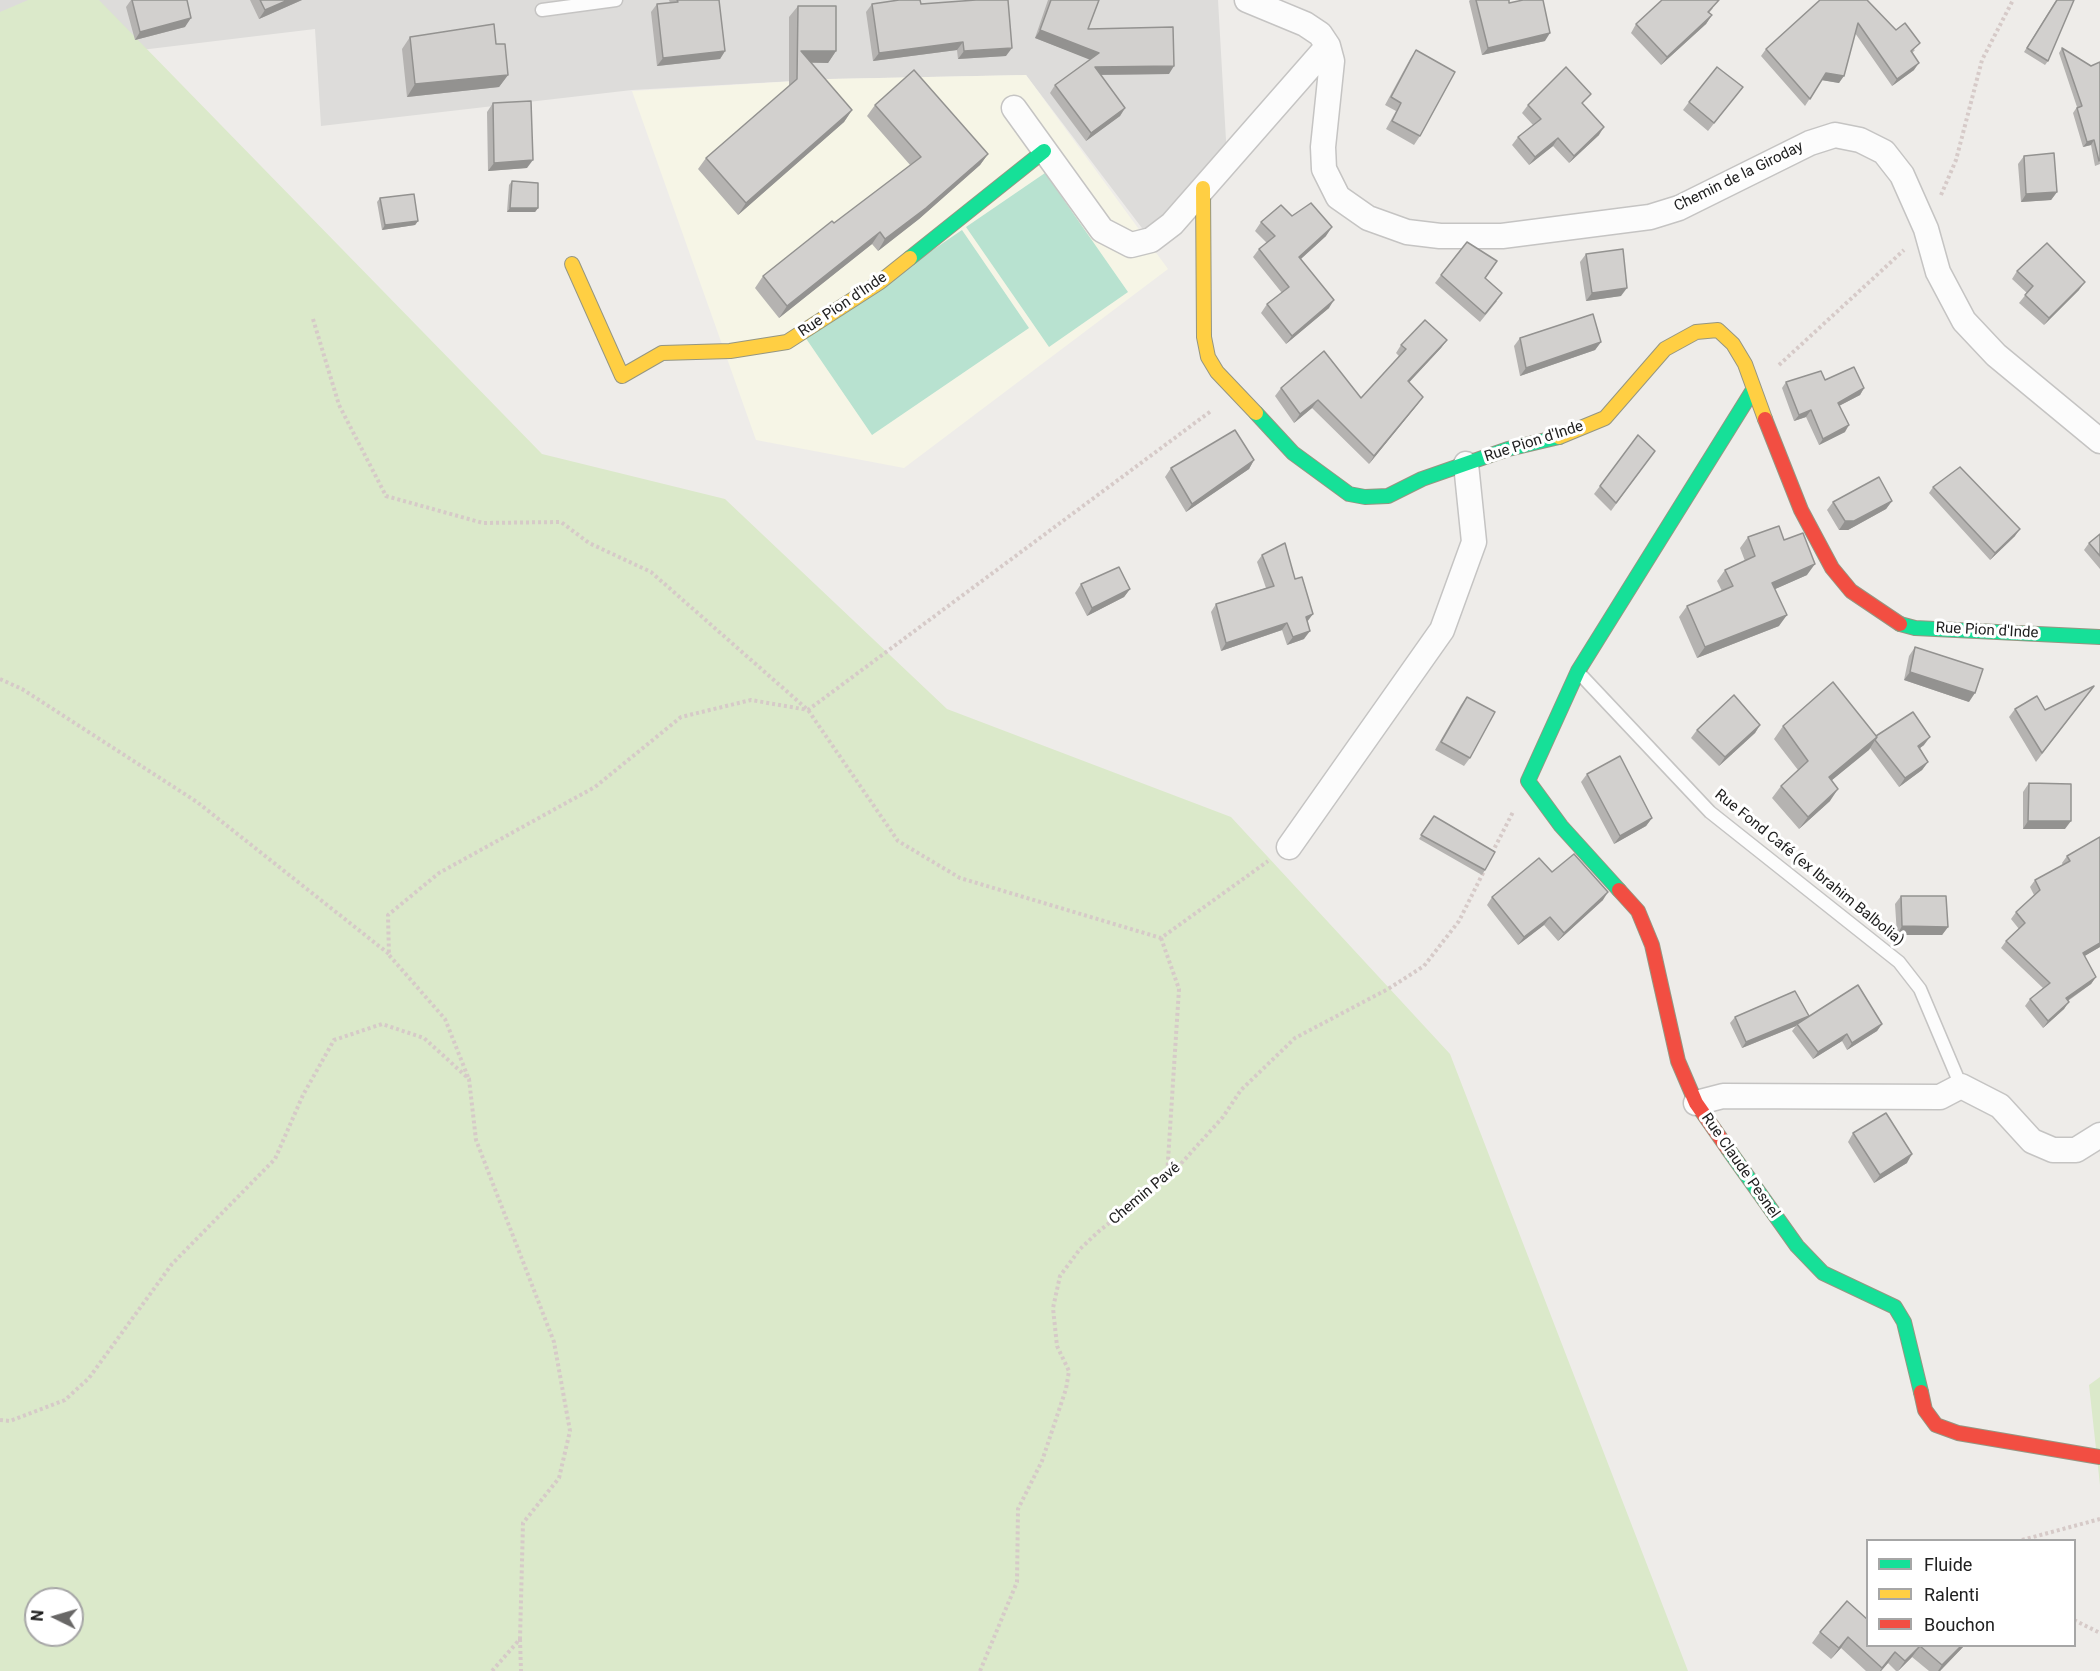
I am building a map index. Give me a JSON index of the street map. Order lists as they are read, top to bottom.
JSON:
{
  "streets": {
    "street": ["Chemin de la Giroday", "Rue Pion d'Inde", "Rue Claude Pesnel"],
    "lane": ["Rue Fond Café (ex Ibrahim Balbolia)"],
    "path": ["Chemin Pavé"]
  },
  "crossings": [
    ["Rue Fond Café (ex Ibrahim Balbolia)", "Rue Claude Pesnel"]
  ],
  "legend": ["Fluide", "Ralenti", "Bouchon"],
  "north": "left"
}
